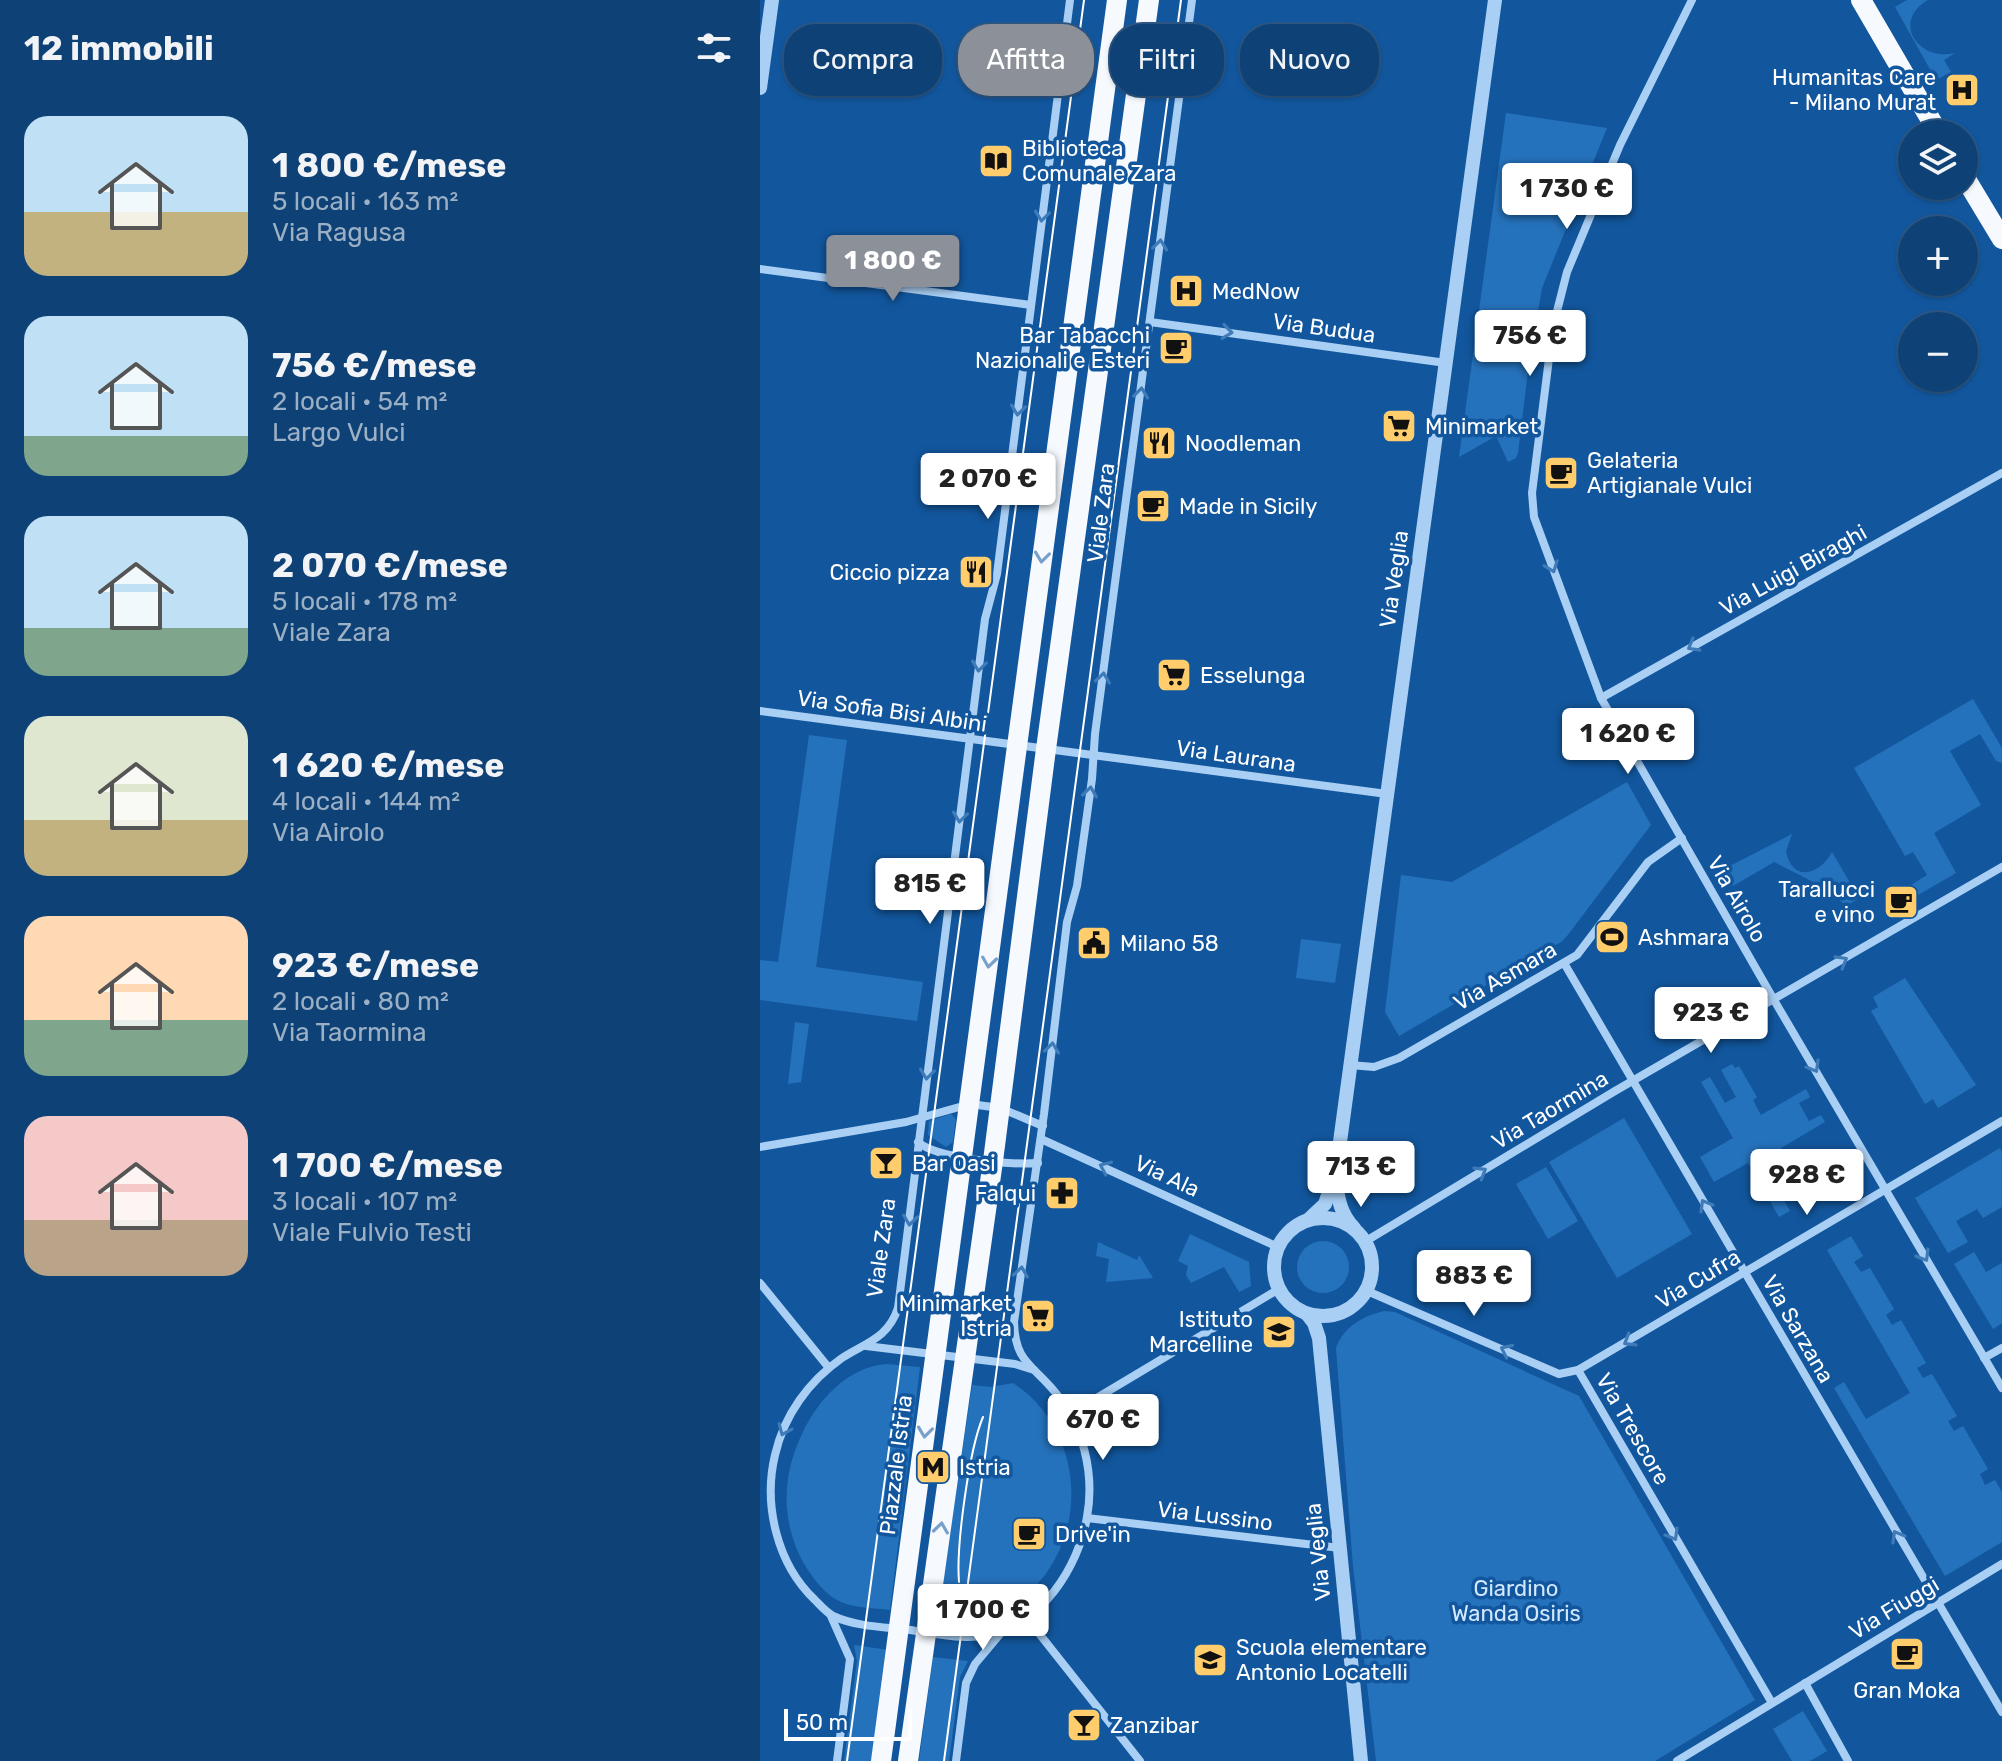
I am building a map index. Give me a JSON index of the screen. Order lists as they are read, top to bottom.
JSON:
{
  "streets": {
    "main road": ["Viale Zara", "Piazzale Istria"],
    "street": [
      "Via Budua",
      "Via Luigi Biraghi",
      "Via Veglia",
      "Via Sofia Bisi Albini",
      "Via Laurana",
      "Via Airolo",
      "Via Asmara",
      "Via Taormina",
      "Via Ala",
      "Via Cufra",
      "Via Sarzana",
      "Via Trescore",
      "Via Lussino",
      "Via Fiuggi"
    ]
  },
  "crossings": [
    ["Via Budua", "Viale Zara"],
    ["Via Budua", "Via Veglia"],
    ["Viale Zara", "Via Sofia Bisi Albini"],
    ["Viale Zara", "Via Laurana"],
    ["Viale Zara", "Via Ala"],
    ["Via Luigi Biraghi", "Via Airolo"],
    ["Via Veglia", "Via Laurana"],
    ["Via Veglia", "Via Asmara"],
    ["Via Veglia", "Via Taormina"],
    ["Via Veglia", "Via Ala"],
    ["Via Veglia", "Via Trescore"],
    ["Via Veglia", "Via Lussino"],
    ["Via Sofia Bisi Albini", "Via Laurana"],
    ["Via Airolo", "Via Asmara"],
    ["Via Airolo", "Via Taormina"],
    ["Via Airolo", "Via Cufra"],
    ["Via Asmara", "Via Sarzana"],
    ["Via Taormina", "Via Ala"],
    ["Via Taormina", "Via Sarzana"],
    ["Via Taormina", "Via Trescore"],
    ["Via Ala", "Via Trescore"],
    ["Via Cufra", "Via Sarzana"],
    ["Via Cufra", "Via Trescore"],
    ["Via Sarzana", "Via Fiuggi"],
    ["Via Trescore", "Via Fiuggi"]
  ],
  "one_way": [
    "Via Budua",
    "Via Luigi Biraghi",
    "Via Airolo",
    "Via Taormina",
    "Via Ala",
    "Via Cufra",
    "Via Sarzana"
  ],
  "parks": ["Giardino Wanda Osiris"],
  "places": {
    "hospital": ["Humanitas Care - Milano Murat", "MedNow"],
    "library": ["Biblioteca Comunale Zara"],
    "cafe": [
      "Bar Tabacchi Nazionali e Esteri",
      "Gelateria Artigianale Vulci",
      "Made in Sicily",
      "Tarallucci e vino",
      "Drive'in",
      "Gran Moka"
    ],
    "supermarket": ["Minimarket", "Esselunga", "Minimarket Istria"],
    "restaurant": ["Noodleman", "Ciccio pizza"],
    "sports": ["Ashmara"],
    "public building": ["Milano 58"],
    "bar": ["Bar Oasi", "Zanzibar"],
    "pharmacy": ["Falqui"],
    "school or university": ["Istituto Marcelline", "Scuola elementare Antonio Locatelli"],
    "metro station": ["Istria"]
  },
  "scale_bar": "50 m",
  "page": {
    "heading": "12 immobili",
    "chip": [
      "Compra",
      "Affitta",
      "Filtri",
      "Nuovo"
    ],
    "list": [
      {
        "name": "1 800 €/mese",
        "note": "5 locali · 163 m² · Via Ragusa"
      },
      {
        "name": "756 €/mese",
        "note": "2 locali · 54 m² · Largo Vulci"
      },
      {
        "name": "2 070 €/mese",
        "note": "5 locali · 178 m² · Viale Zara"
      },
      {
        "name": "1 620 €/mese",
        "note": "4 locali · 144 m² · Via Airolo"
      },
      {
        "name": "923 €/mese",
        "note": "2 locali · 80 m² · Via Taormina"
      },
      {
        "name": "1 700 €/mese",
        "note": "3 locali · 107 m² · Viale Fulvio Testi"
      }
    ],
    "map_buttons": ["+", "−"],
    "price": [
      "1 730 €",
      "1 800 €",
      "756 €",
      "2 070 €",
      "1 620 €",
      "815 €",
      "923 €",
      "713 €",
      "928 €",
      "883 €",
      "670 €",
      "1 700 €"
    ],
    "scale": "50 m"
  }
}
